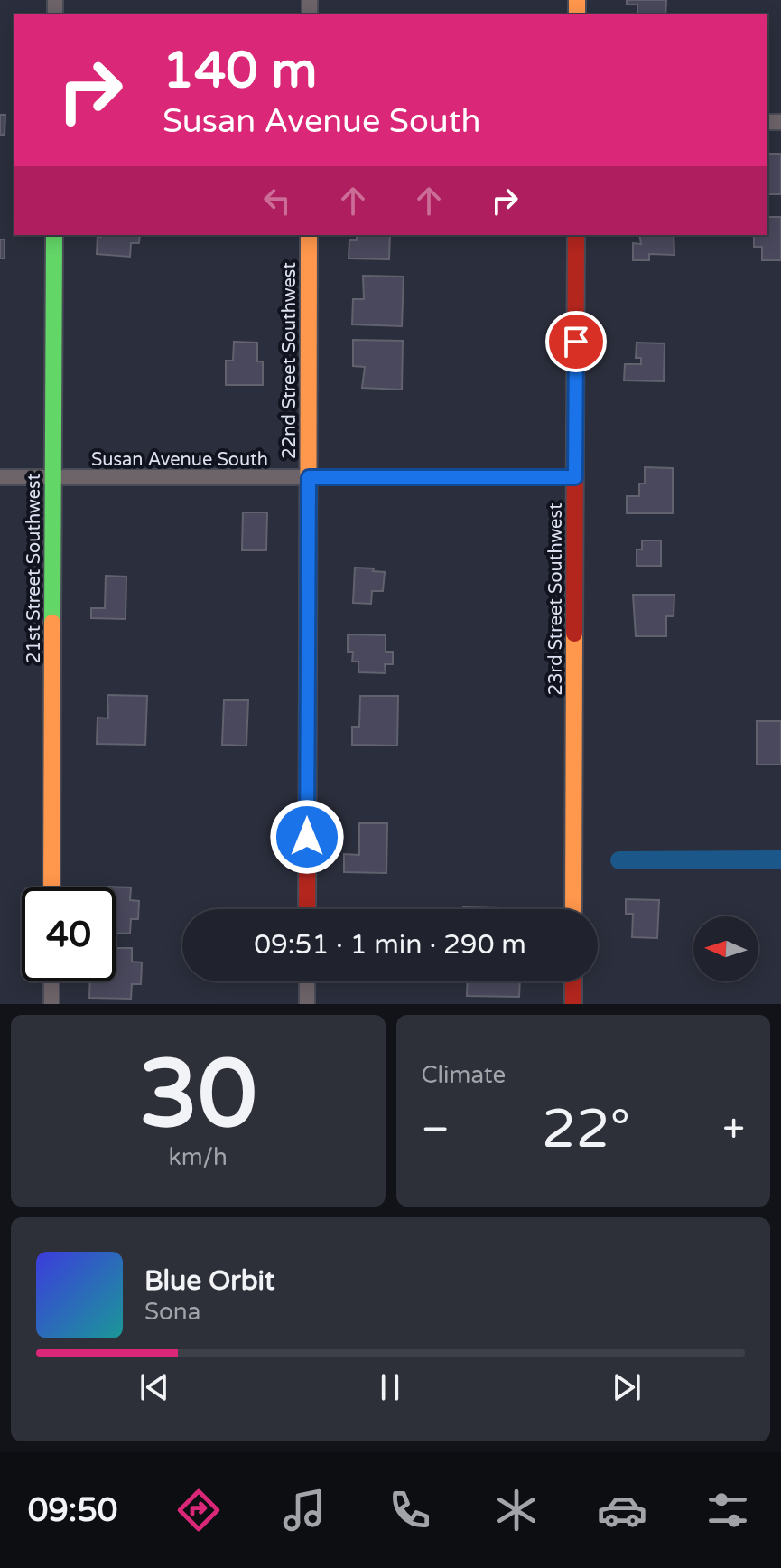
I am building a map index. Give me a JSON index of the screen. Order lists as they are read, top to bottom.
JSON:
{
  "streets": {
    "street": [
      "22nd Street Southwest",
      "Susan Avenue South",
      "21st Street Southwest",
      "23rd Street Southwest"
    ]
  },
  "crossings": [
    ["22nd Street Southwest", "Susan Avenue South"],
    ["Susan Avenue South", "21st Street Southwest"],
    ["Susan Avenue South", "23rd Street Southwest"]
  ],
  "north": "left",
  "page": {
    "turn": ["140 m", "Susan Avenue South"],
    "limit": "40",
    "trip": "09:51 · 1 min · 290 m",
    "tile": [
      ["30", "km/h"],
      "Climate"
    ],
    "heat": ["−", "22°", "+"],
    "song": ["Blue Orbit", "Sona"],
    "tabs": "09:50"
  }
}
